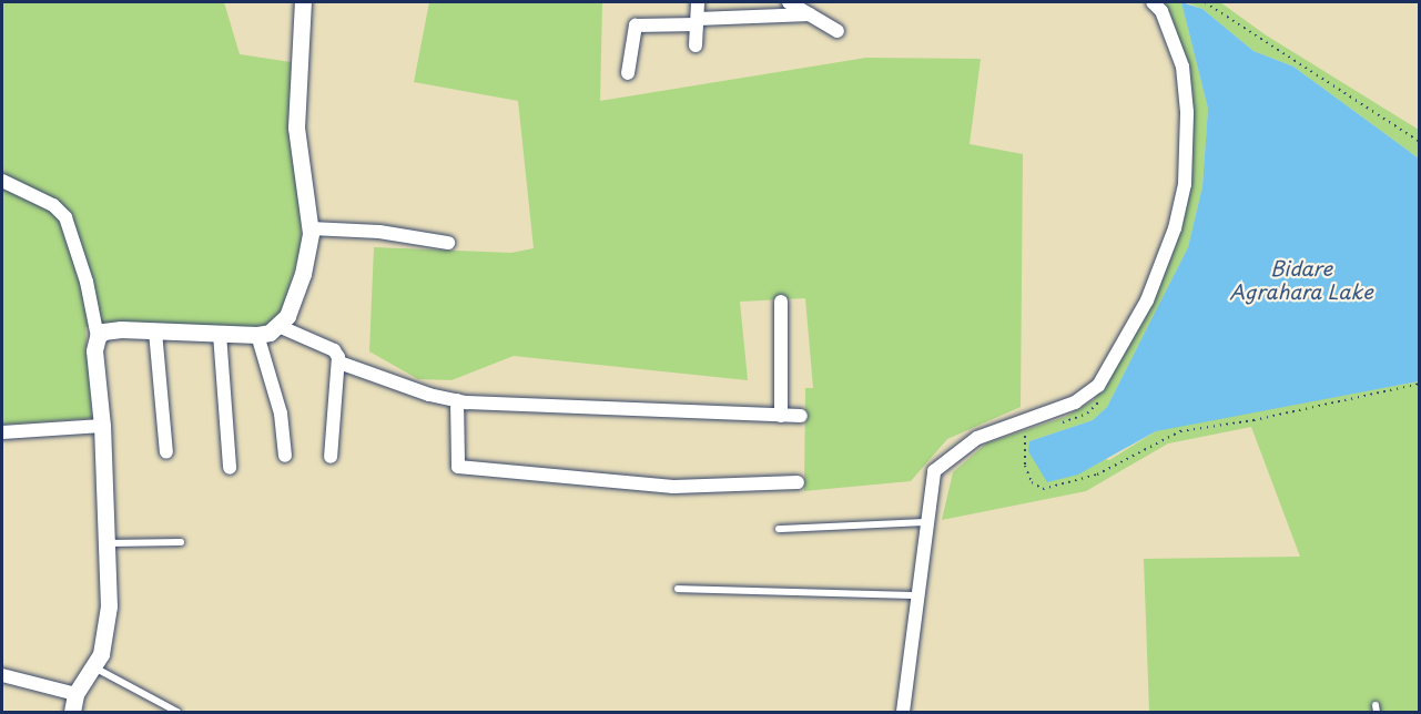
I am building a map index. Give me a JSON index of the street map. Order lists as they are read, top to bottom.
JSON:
{
  "water": ["Bidare Agrahara Lake"]
}
